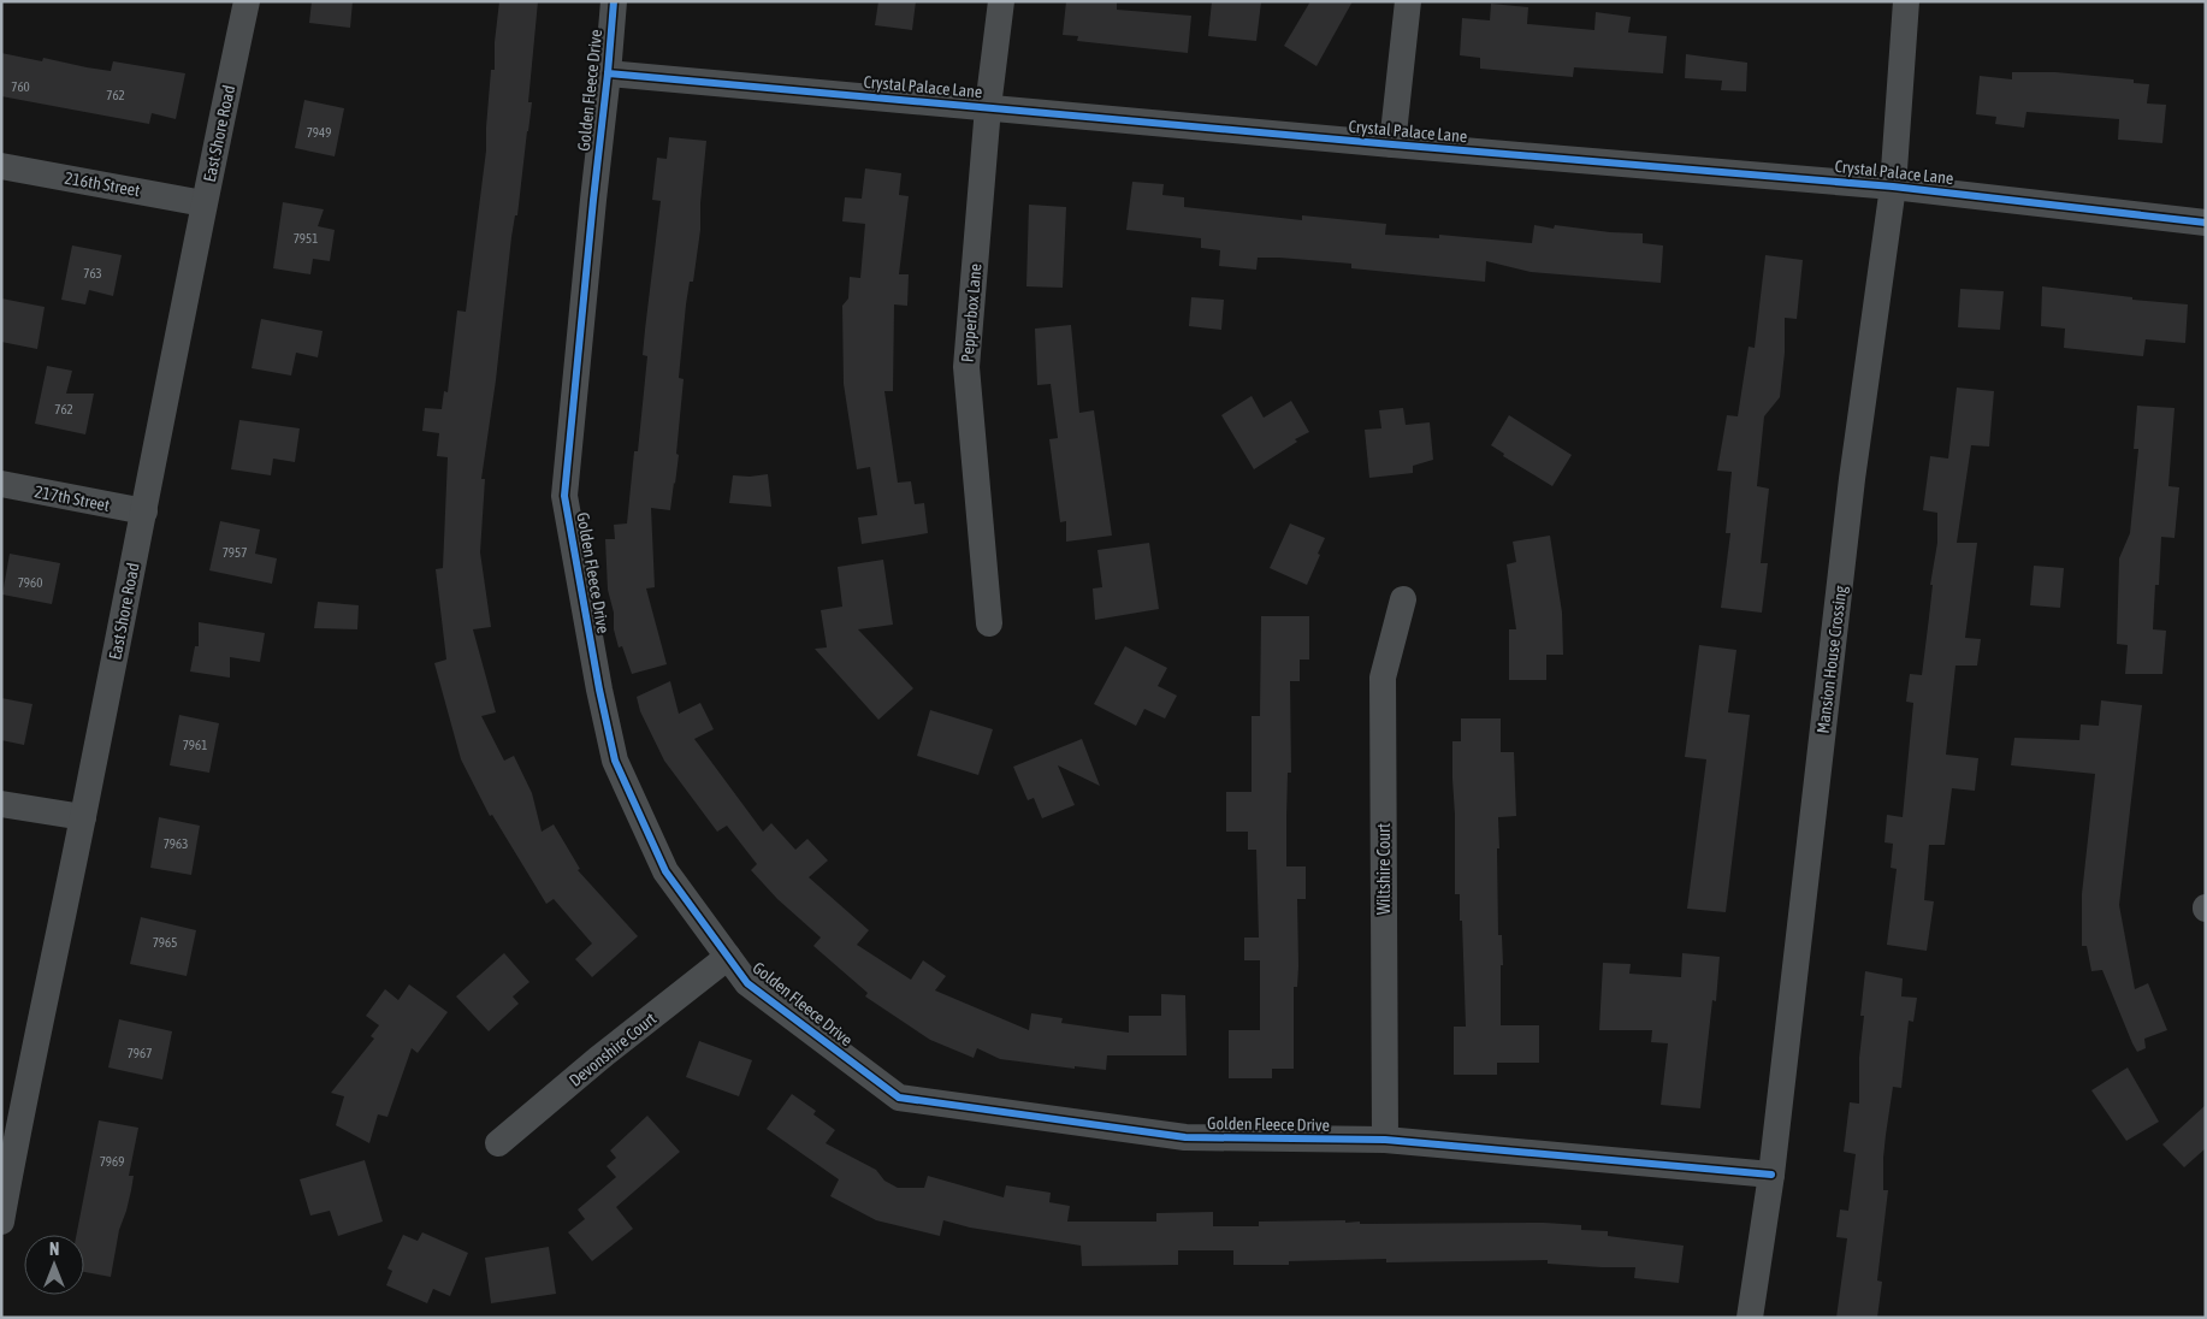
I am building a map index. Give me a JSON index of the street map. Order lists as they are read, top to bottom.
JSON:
{
  "streets": {
    "street": [
      "Crystal Palace Lane",
      "Golden Fleece Drive",
      "East Shore Road",
      "216th Street",
      "Pepperbox Lane",
      "217th Street",
      "Mansion House Crossing",
      "Wiltshire Court",
      "Devonshire Court"
    ]
  },
  "crossings": [
    ["Crystal Palace Lane", "Golden Fleece Drive"],
    ["Crystal Palace Lane", "Pepperbox Lane"],
    ["Crystal Palace Lane", "Mansion House Crossing"],
    ["Golden Fleece Drive", "Mansion House Crossing"],
    ["Golden Fleece Drive", "Wiltshire Court"],
    ["Golden Fleece Drive", "Devonshire Court"],
    ["East Shore Road", "216th Street"],
    ["East Shore Road", "217th Street"]
  ],
  "house_numbers": [
    "760",
    "762",
    "7949",
    "7951",
    "763",
    "762",
    "7957",
    "7960",
    "7961",
    "7963",
    "7965",
    "7967",
    "7969"
  ],
  "north": "top"
}
